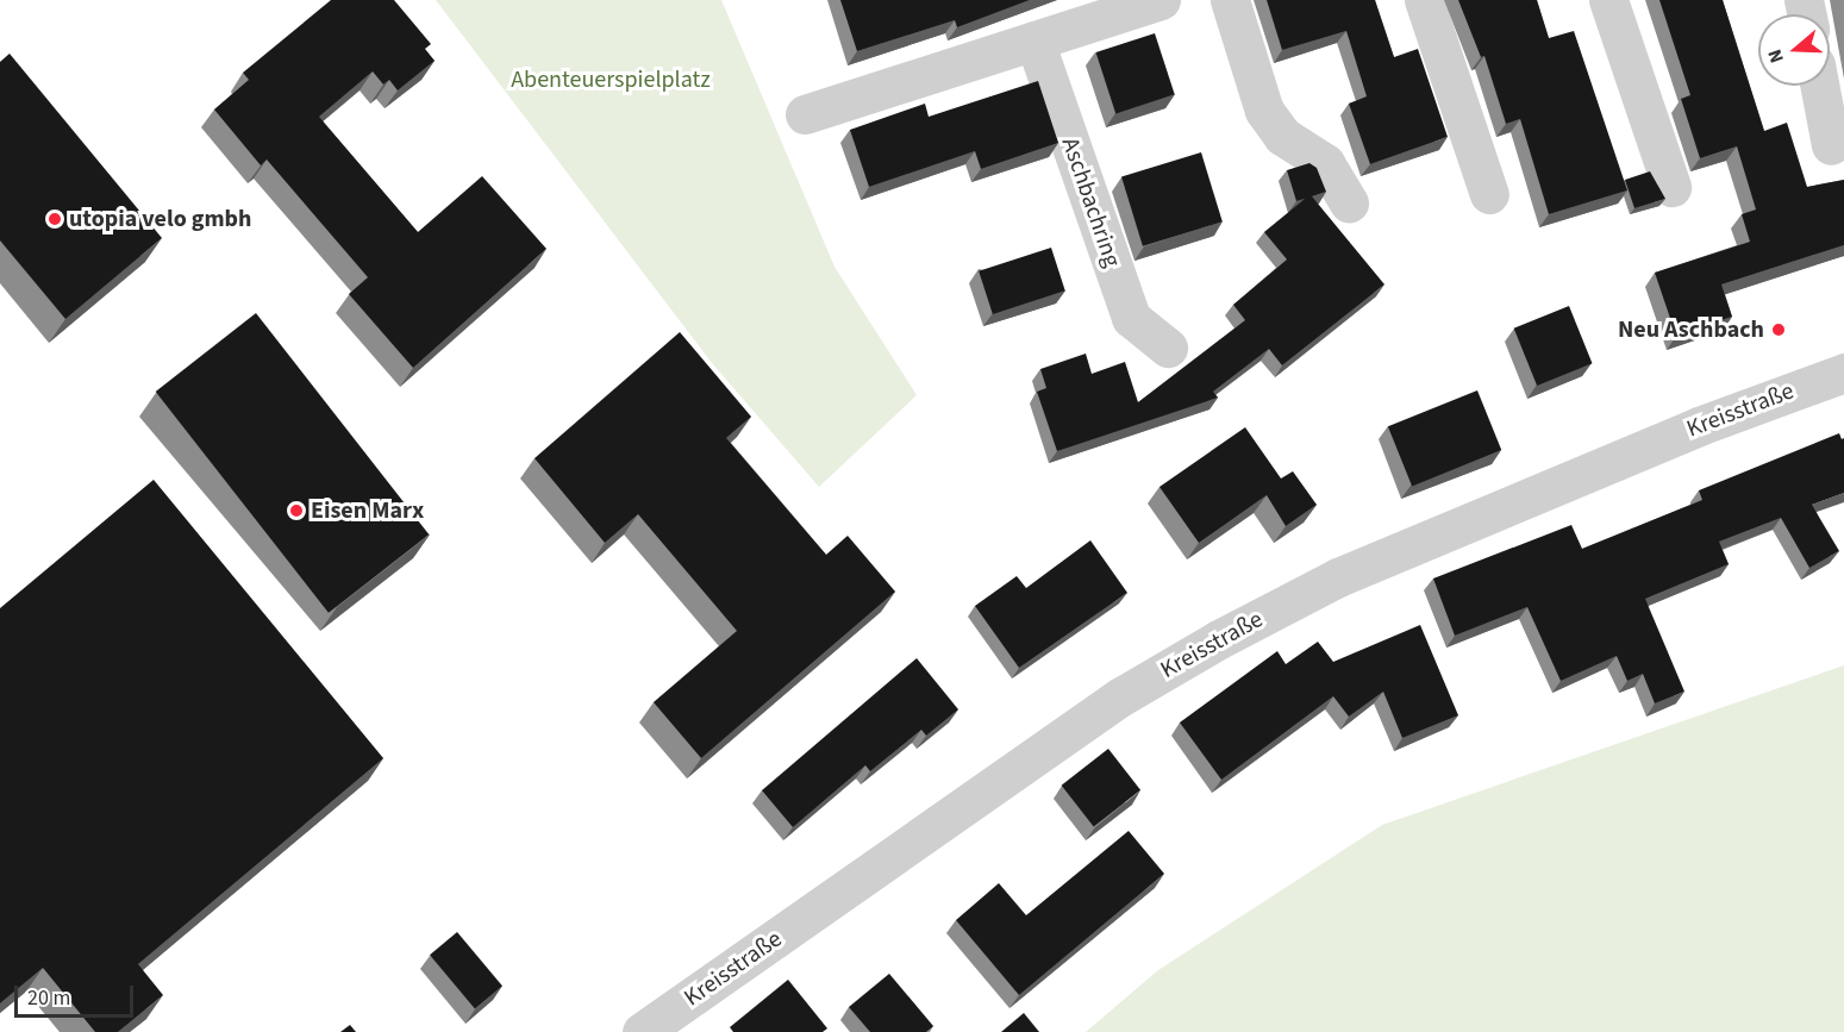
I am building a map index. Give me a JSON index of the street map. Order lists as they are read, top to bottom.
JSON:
{
  "streets": {
    "street": ["Aschbachring", "Kreisstraße"]
  },
  "parks": ["Abenteuerspielplatz"],
  "places": ["utopia velo gmbh", "Neu Aschbach", "Eisen Marx"],
  "scale_bar": "20 m",
  "north": "left"
}
